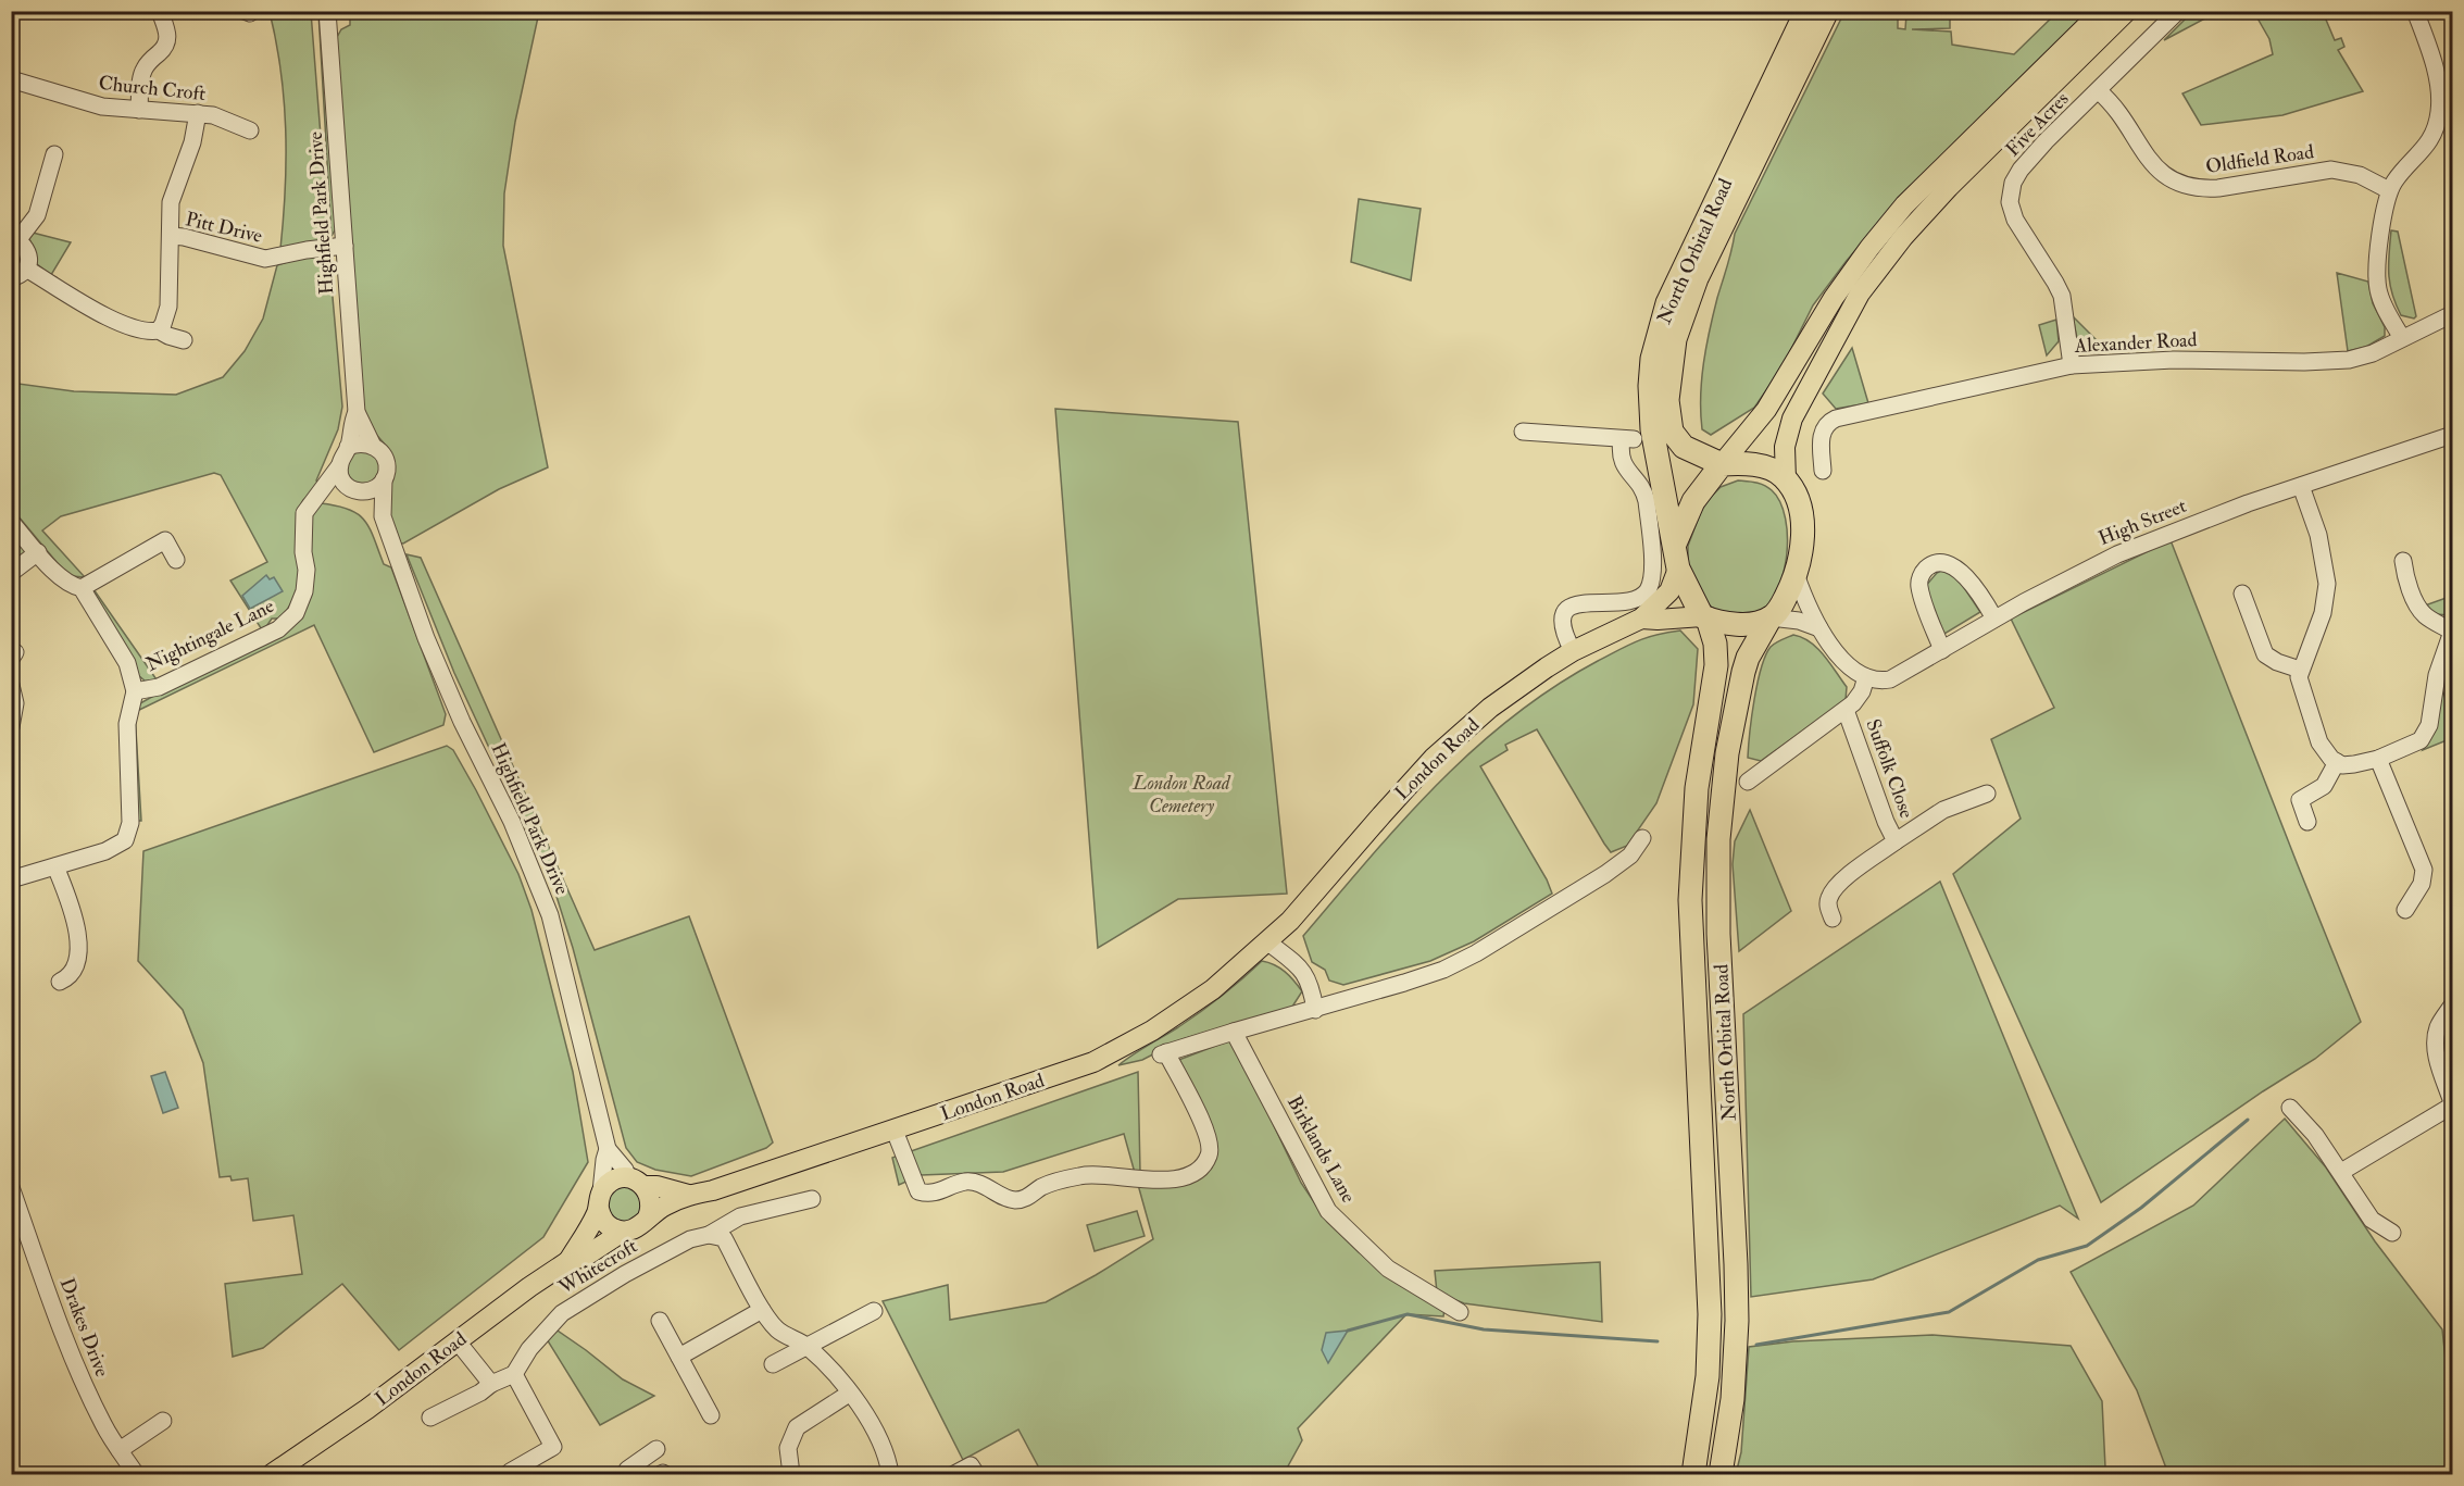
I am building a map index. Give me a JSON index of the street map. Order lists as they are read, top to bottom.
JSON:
{
  "streets": {
    "highway": ["North Orbital Road"],
    "main road": ["London Road"],
    "street": [
      "Church Croft",
      "Five Acres",
      "Oldfield Road",
      "Highfield Park Drive",
      "Pitt Drive",
      "Alexander Road",
      "High Street",
      "Nightingale Lane",
      "Suffolk Close",
      "Birklands Lane",
      "Whitecroft",
      "Drakes Drive"
    ]
  },
  "crossings": [
    ["Five Acres", "Oldfield Road"],
    ["Five Acres", "Alexander Road"],
    ["Highfield Park Drive", "Pitt Drive"],
    ["Highfield Park Drive", "Nightingale Lane"],
    ["Highfield Park Drive", "London Road"],
    ["North Orbital Road", "London Road"]
  ],
  "parks": ["London Road Cemetery"]
}
